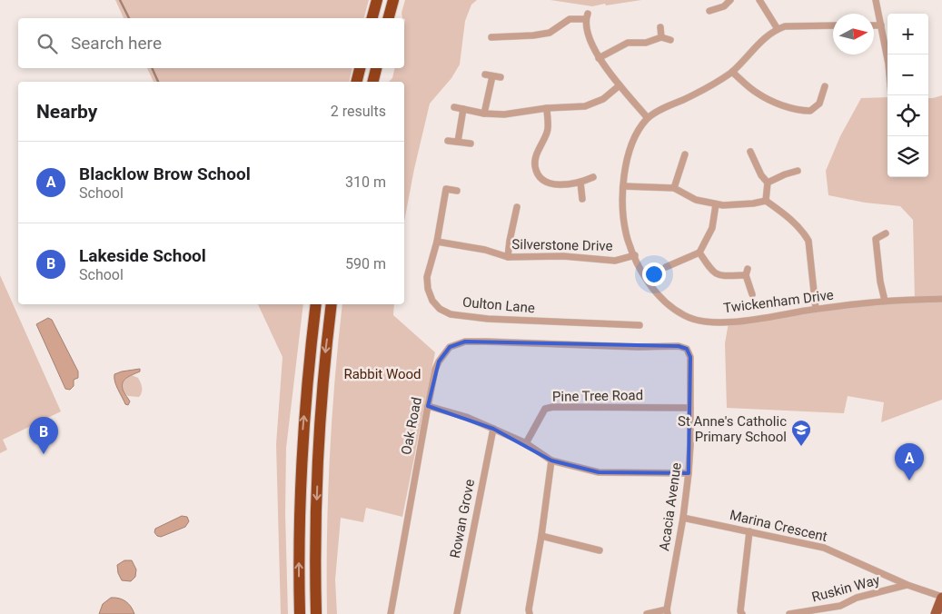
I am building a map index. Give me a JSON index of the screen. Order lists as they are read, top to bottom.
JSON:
{
  "streets": {
    "street": [
      "Silverstone Drive",
      "Twickenham Drive",
      "Oulton Lane",
      "Pine Tree Road",
      "Oak Road",
      "Acacia Avenue",
      "Rowan Grove",
      "Marina Crescent",
      "Ruskin Way"
    ]
  },
  "crossings": [
    ["Silverstone Drive", "Twickenham Drive"],
    ["Silverstone Drive", "Oulton Lane"],
    ["Pine Tree Road", "Acacia Avenue"],
    ["Oak Road", "Acacia Avenue"],
    ["Acacia Avenue", "Marina Crescent"],
    ["Marina Crescent", "Ruskin Way"]
  ],
  "parks": ["Rabbit Wood"],
  "places": {
    "school or university": ["St Anne's Catholic Primary School"]
  },
  "north": "right",
  "page": {
    "map_buttons": ["+", "−"],
    "search": "Search here",
    "heading": ["Nearby", "2 results"],
    "list": [
      {
        "mark": "A",
        "name": "Blacklow Brow School",
        "note": "School",
        "value": "310 m"
      },
      {
        "mark": "B",
        "name": "Lakeside School",
        "note": "School",
        "value": "590 m"
      }
    ],
    "pins": ["B", "A"]
  }
}
